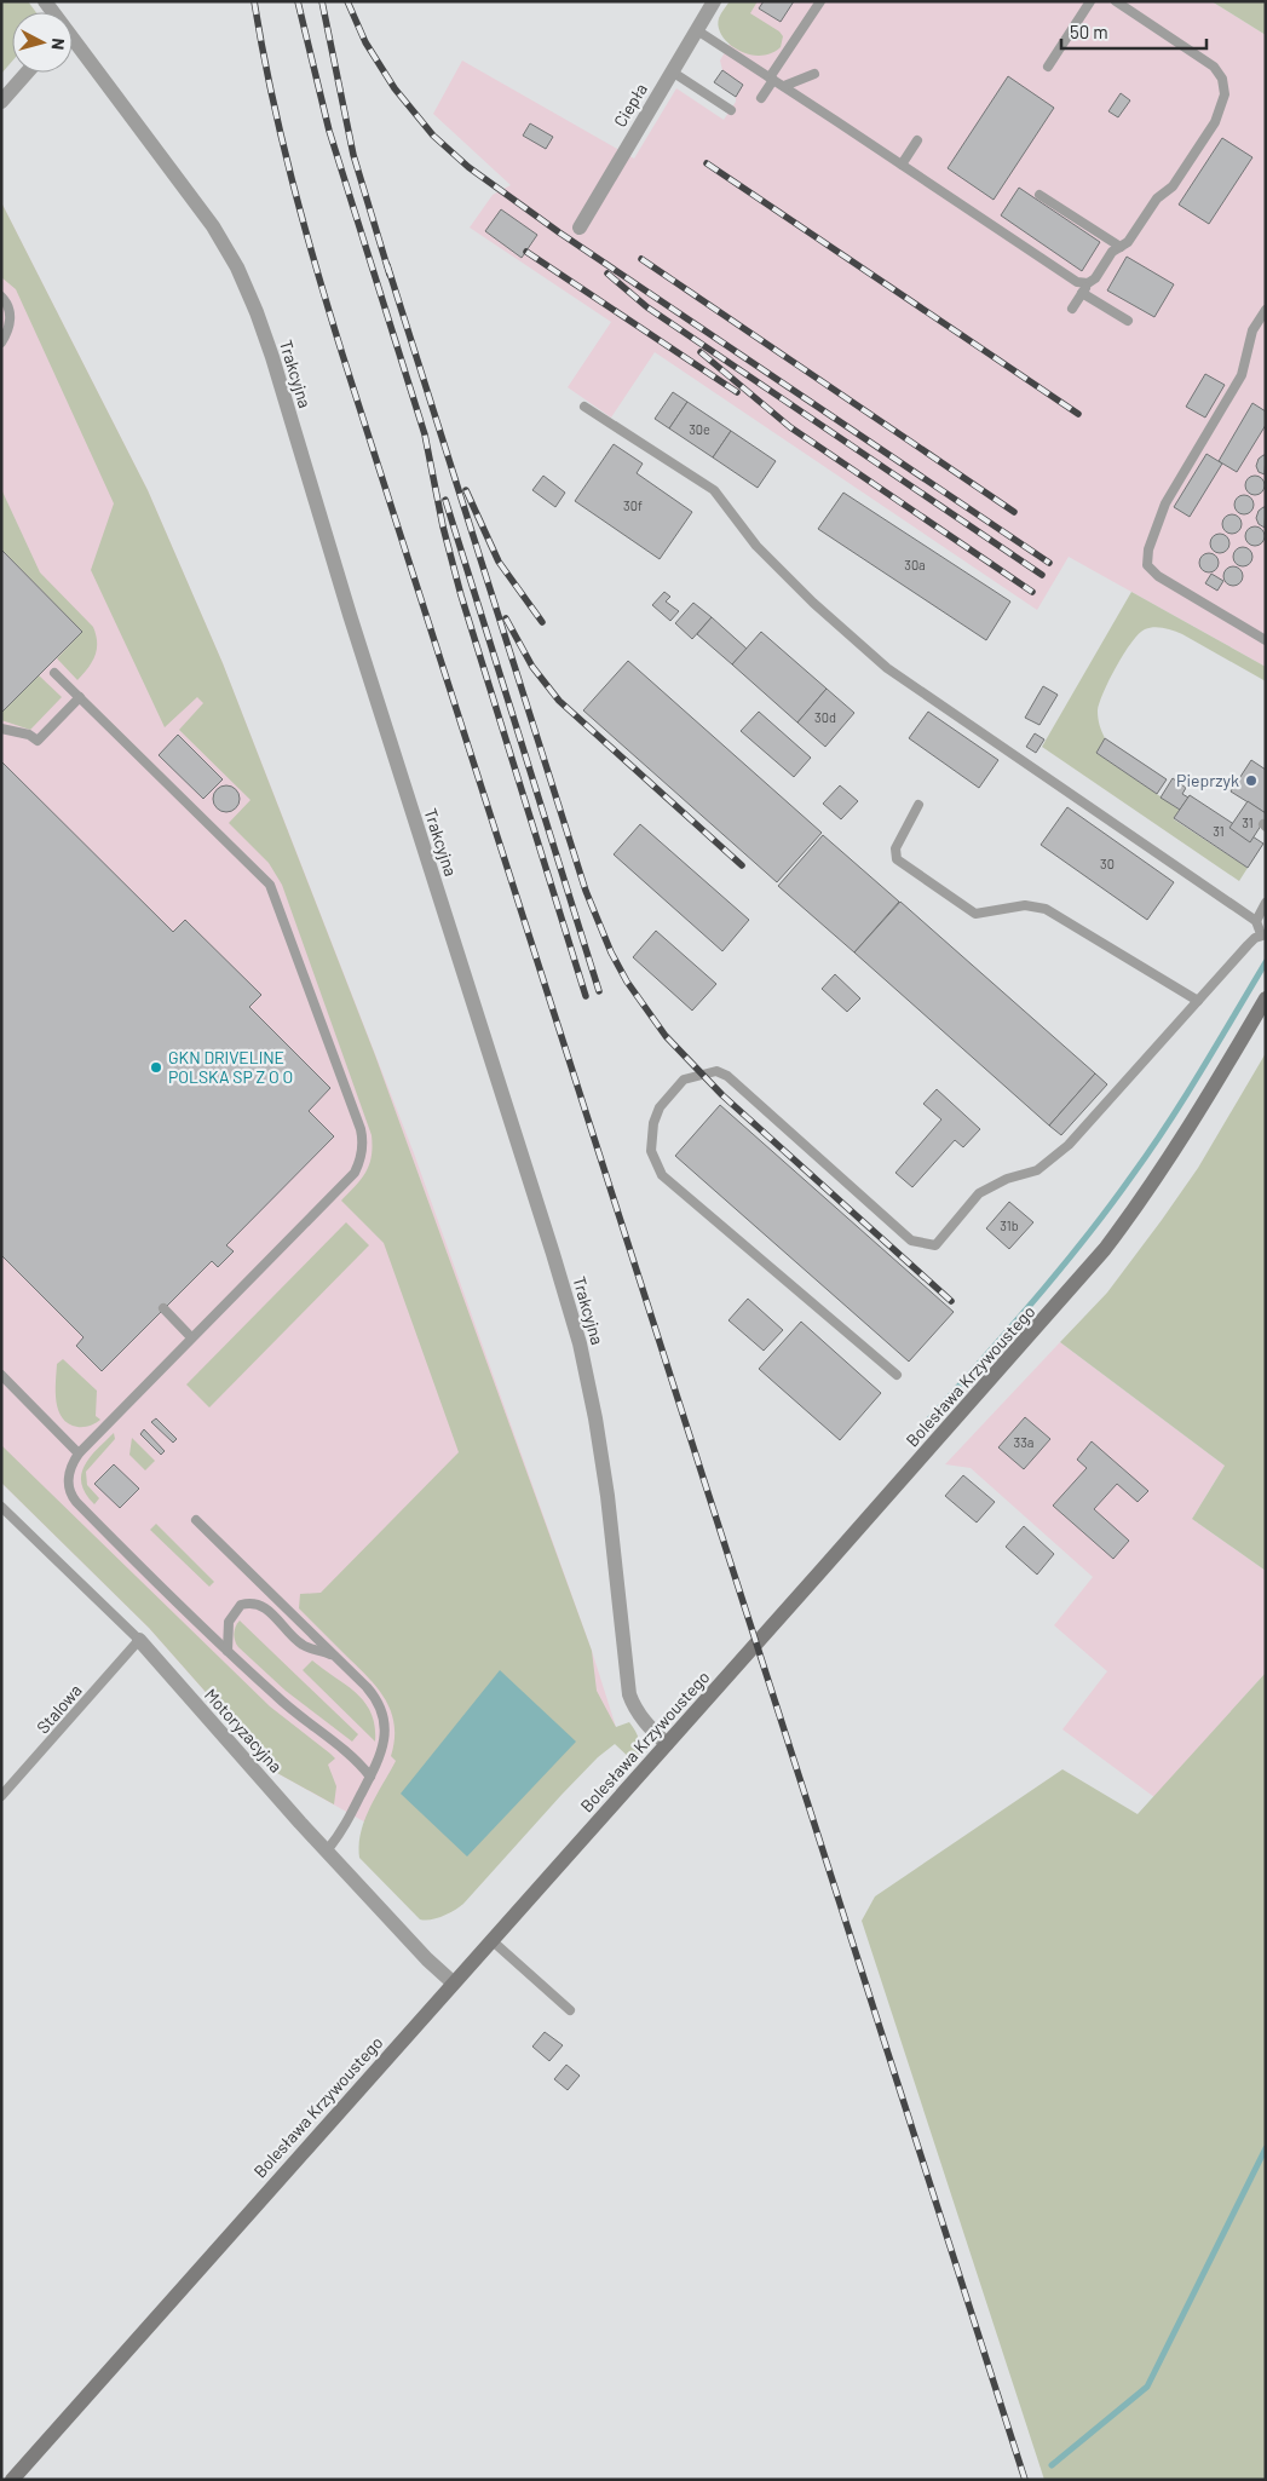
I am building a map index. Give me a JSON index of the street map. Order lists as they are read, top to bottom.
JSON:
{
  "streets": {
    "street": [
      "Ciepła",
      "Trakcyjna",
      "Bolesława Krzywoustego",
      "Motoryzacyjna"
    ],
    "lane": ["Stalowa"]
  },
  "crossings": [
    ["Trakcyjna", "Bolesława Krzywoustego"],
    ["Bolesława Krzywoustego", "Motoryzacyjna"],
    ["Stalowa", "Motoryzacyjna"]
  ],
  "places": ["Pieprzyk", "GKN DRIVELINE POLSKA SP Z O O"],
  "house_numbers": [
    "30e",
    "30f",
    "30a",
    "30d",
    "31",
    "31",
    "30",
    "31b",
    "33a"
  ],
  "scale_bar": "50 m",
  "north": "right"
}
